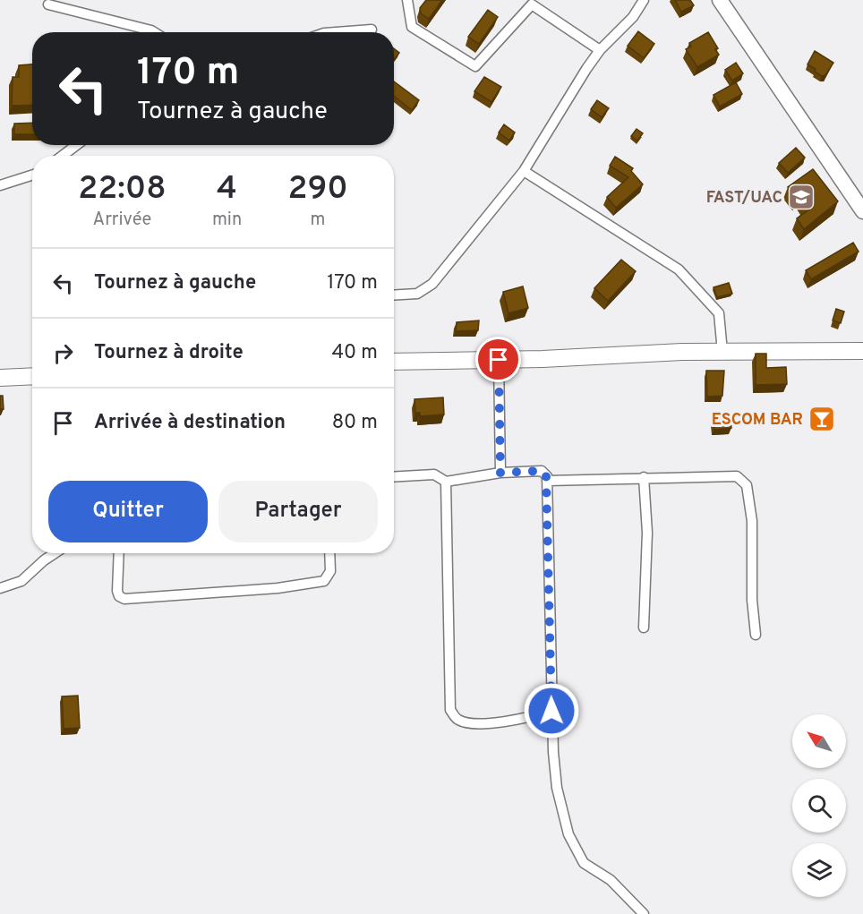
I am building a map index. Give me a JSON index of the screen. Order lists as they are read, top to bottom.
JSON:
{
  "places": {
    "school or university": ["FAST/UAC"],
    "bar": ["ESCOM BAR"]
  },
  "north": "top left",
  "page": {
    "turn": ["170 m", "Tournez à gauche"],
    "eta": [
      "22:08",
      "Arrivée",
      "4",
      "min",
      "290",
      "m"
    ],
    "list": [
      {
        "name": "Tournez à gauche",
        "value": "170 m"
      },
      {
        "name": "Tournez à droite",
        "value": "40 m"
      },
      {
        "name": "Arrivée à destination",
        "value": "80 m"
      }
    ],
    "buttons": ["Quitter", "Partager"]
  }
}
